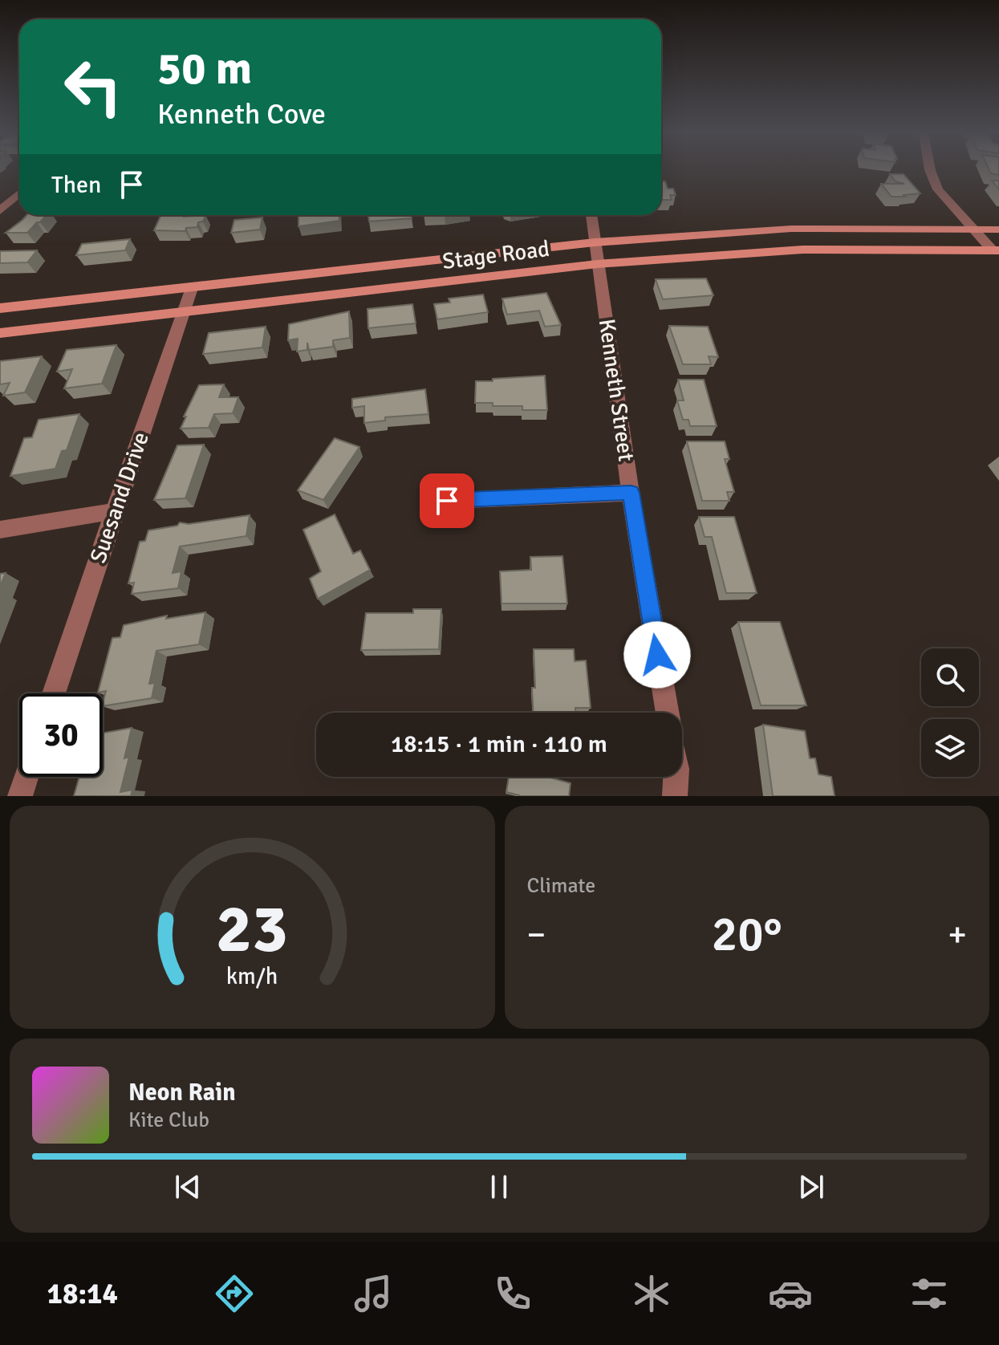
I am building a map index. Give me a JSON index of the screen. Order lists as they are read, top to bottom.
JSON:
{
  "streets": {
    "main road": ["Stage Road"],
    "street": ["Kenneth Street", "Suesand Drive"]
  },
  "crossings": [
    ["Stage Road", "Kenneth Street"],
    ["Stage Road", "Suesand Drive"]
  ],
  "page": {
    "turn": ["50 m", "Kenneth Cove"],
    "then": "Then",
    "limit": "30",
    "trip": "18:15 · 1 min · 110 m",
    "tile": "Climate",
    "heat": ["−", "20°", "+"],
    "song": ["Neon Rain", "Kite Club"],
    "tabs": "18:14",
    "gauge": ["23", "km/h"]
  }
}
